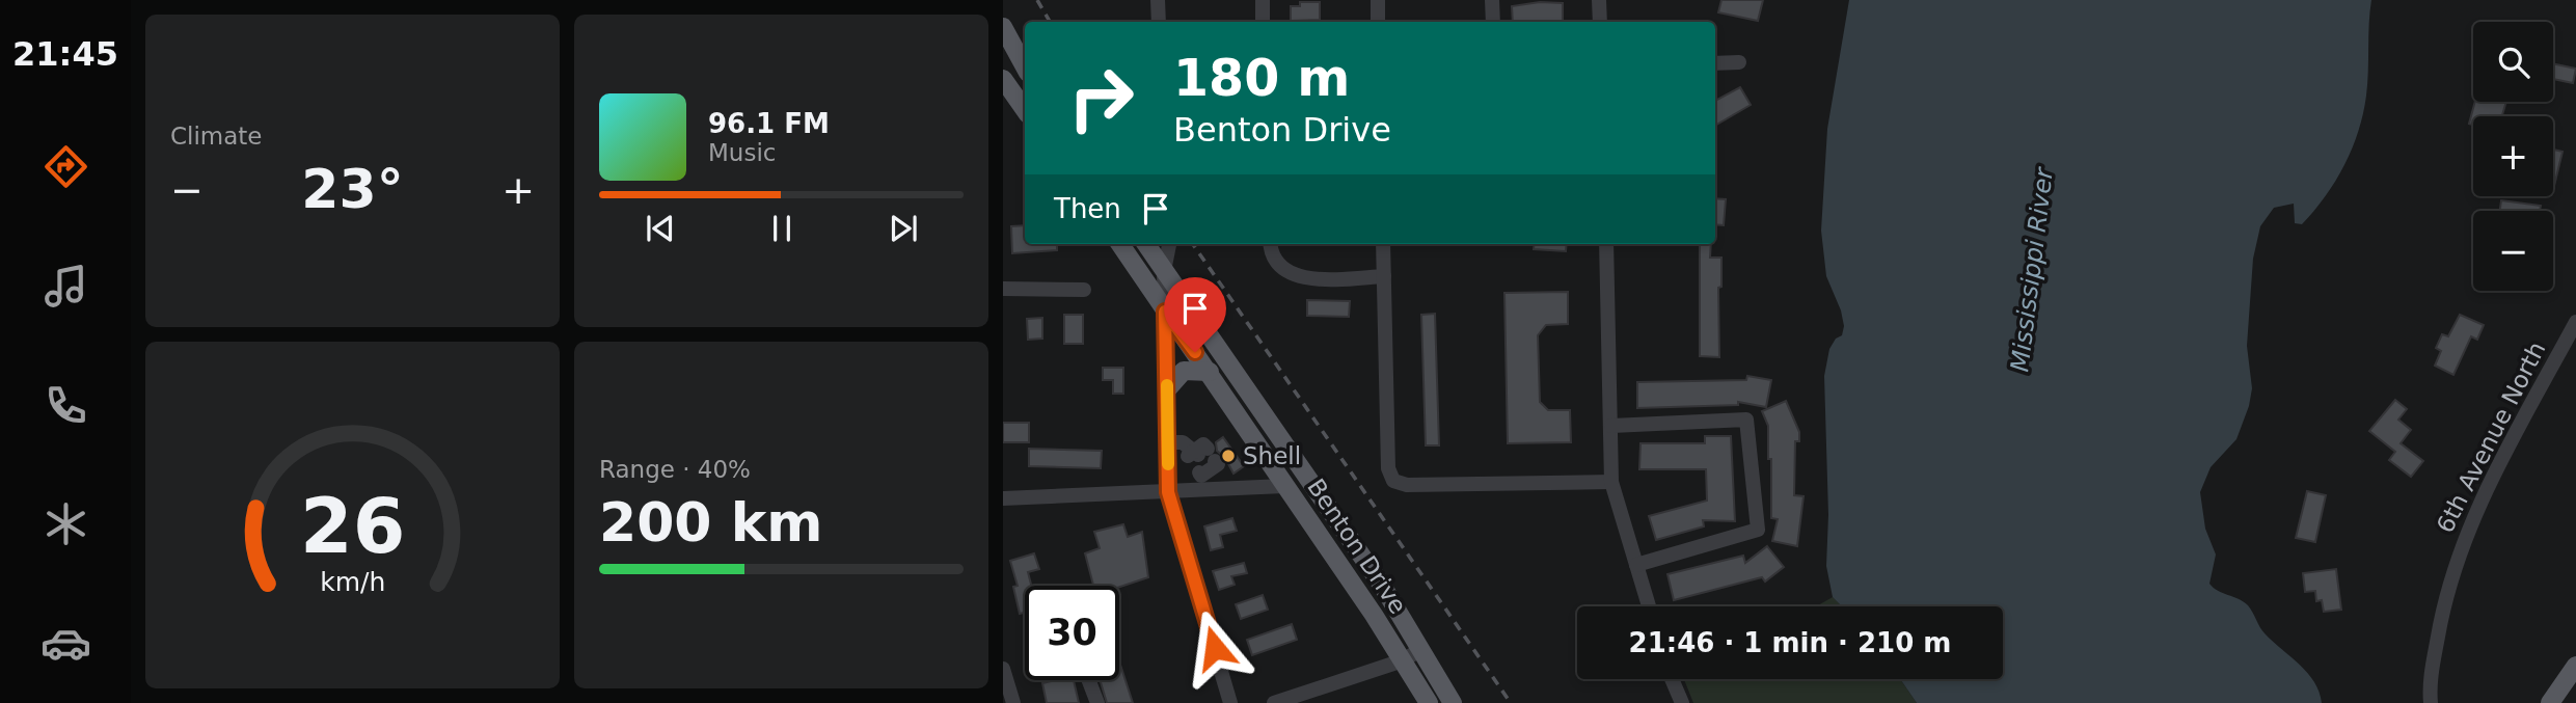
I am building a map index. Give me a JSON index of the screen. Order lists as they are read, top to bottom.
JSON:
{
  "streets": {
    "main road": ["Benton Drive"],
    "street": ["6th Avenue North"]
  },
  "water": ["Mississippi River"],
  "places": ["Shell"],
  "page": {
    "tabs": "21:45",
    "tile": [
      "Climate",
      ["Range · 40%", "200 km"]
    ],
    "map_buttons": ["+", "−"],
    "turn": ["180 m", "Benton Drive"],
    "song": ["96.1 FM", "Music"],
    "heat": ["−", "23°", "+"],
    "then": "Then",
    "limit": "30",
    "trip": "21:46 · 1 min · 210 m",
    "gauge": ["26", "km/h"]
  }
}
